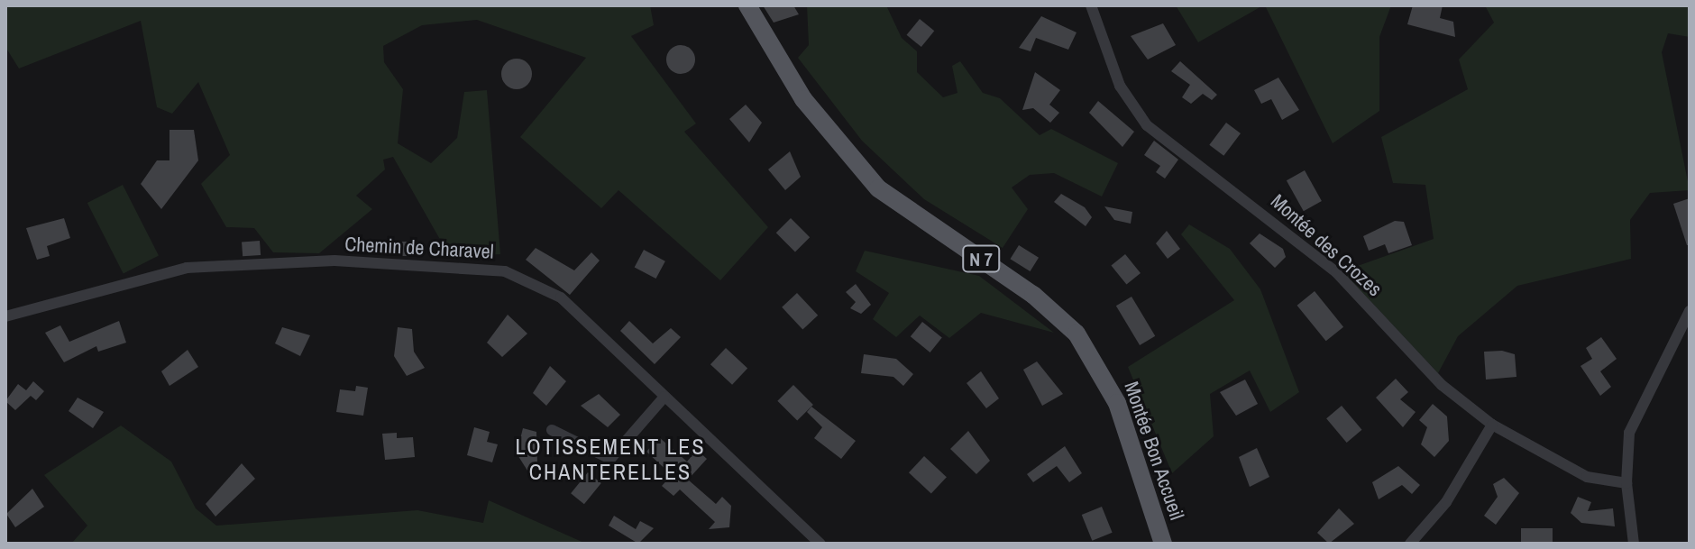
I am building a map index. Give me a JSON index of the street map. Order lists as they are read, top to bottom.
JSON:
{
  "streets": {
    "main road": ["N 7", "Montée Bon Accueil"],
    "street": ["Montée des Crozes", "Chemin de Charavel"]
  },
  "districts": ["LOTISSEMENT LES CHANTERELLES"]
}
